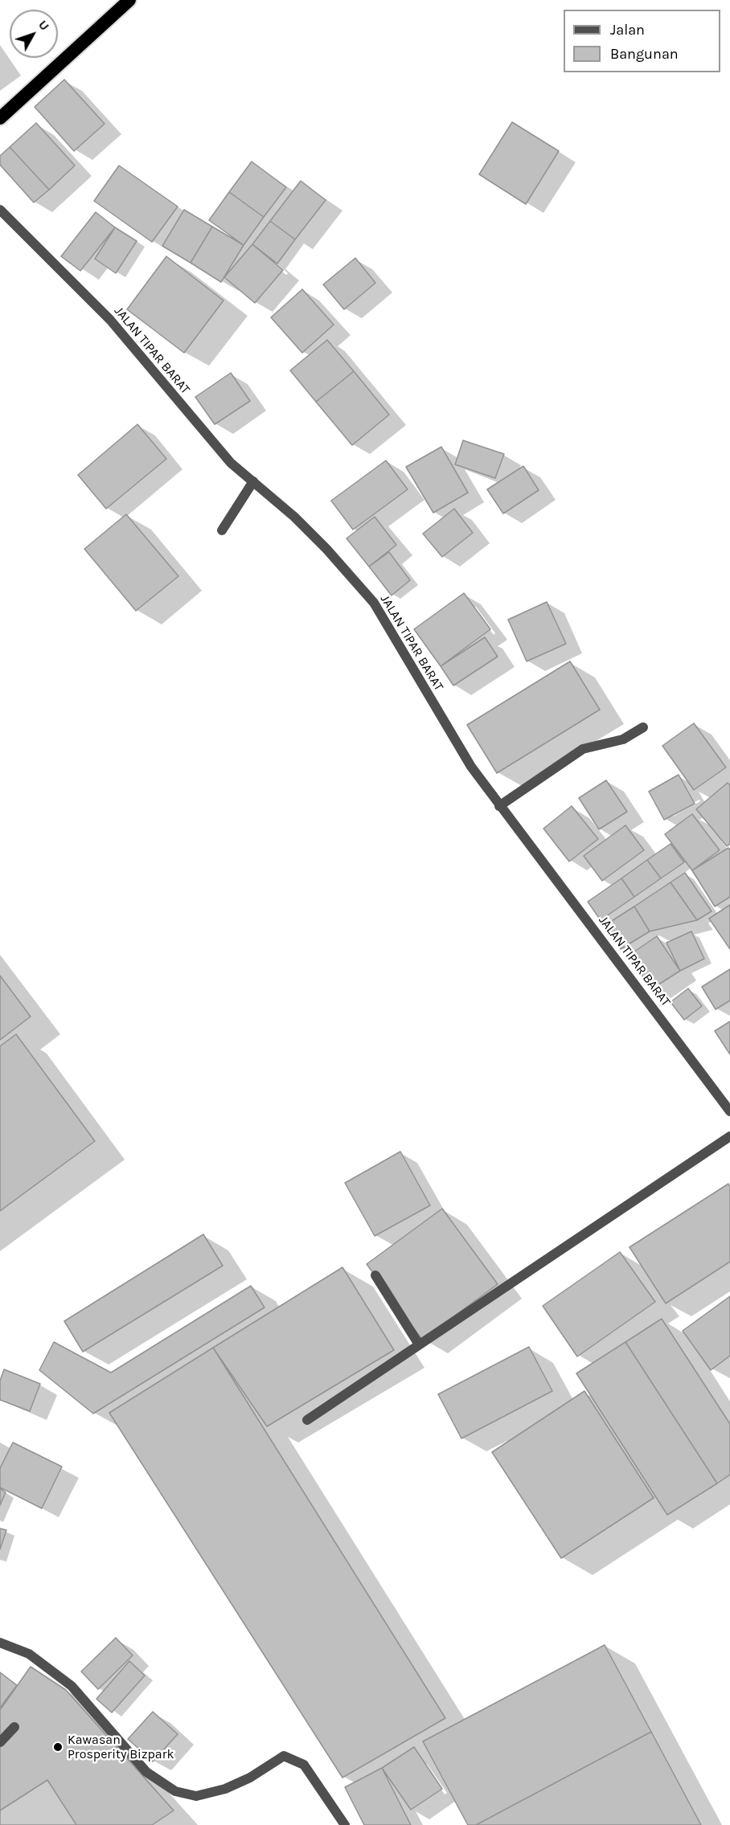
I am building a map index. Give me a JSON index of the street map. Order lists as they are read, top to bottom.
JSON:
{
  "streets": {
    "street": ["JALAN TIPAR BARAT"]
  },
  "places": ["Kawasan Prosperity Bizpark"],
  "legend": ["Jalan", "Bangunan"],
  "north": "top right"
}
